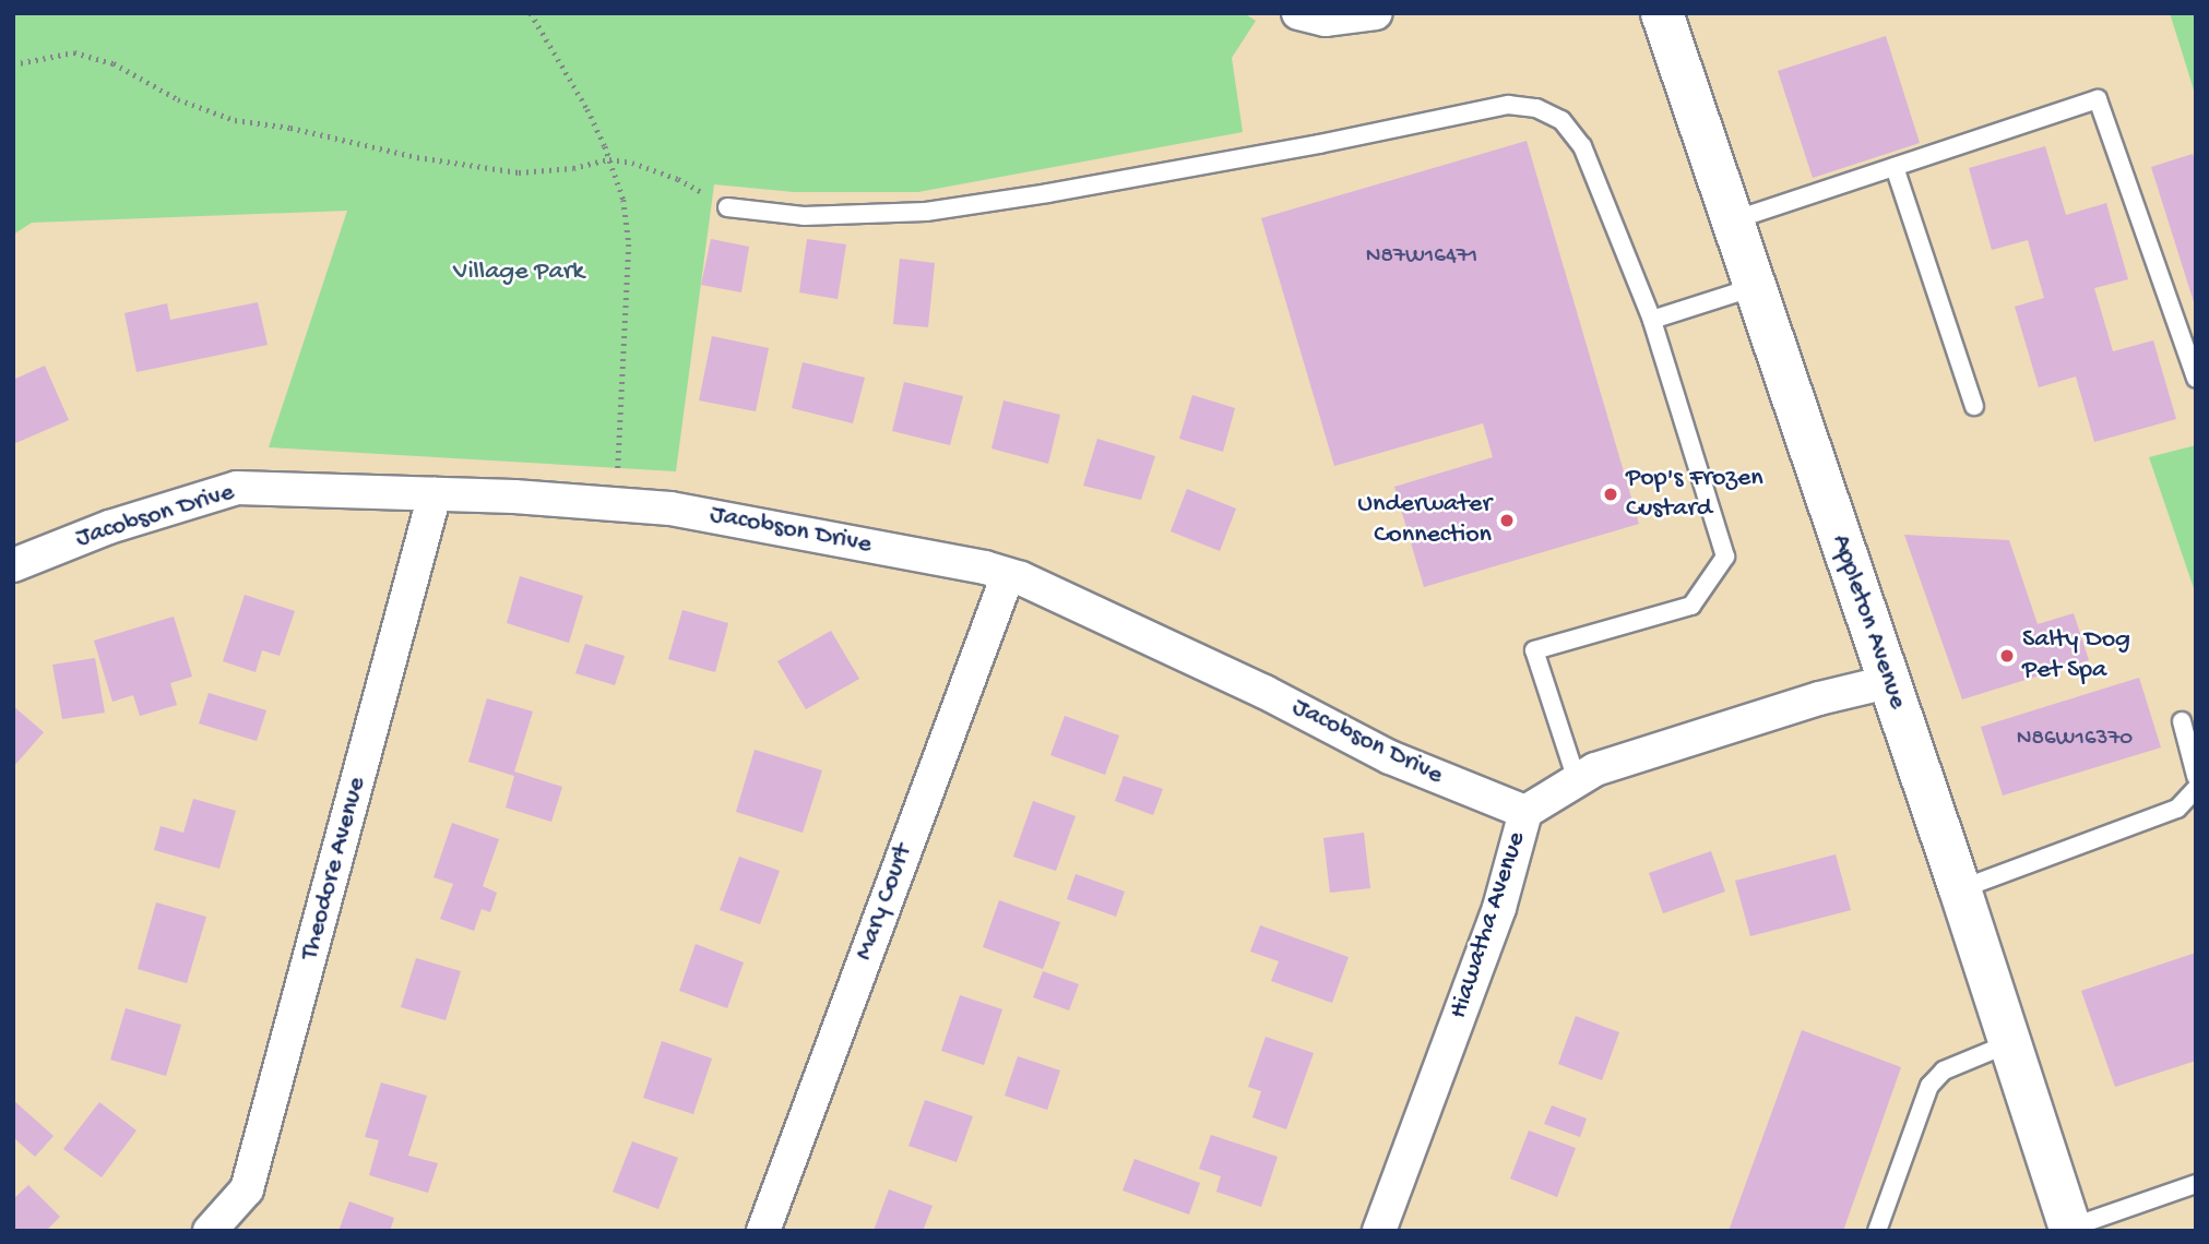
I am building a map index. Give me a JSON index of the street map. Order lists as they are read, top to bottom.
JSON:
{
  "streets": {
    "main road": ["Appleton Avenue"],
    "street": [
      "Jacobson Drive",
      "Theodore Avenue",
      "Mary Court",
      "Hiawatha Avenue"
    ]
  },
  "crossings": [
    ["Jacobson Drive", "Theodore Avenue"],
    ["Jacobson Drive", "Mary Court"],
    ["Jacobson Drive", "Hiawatha Avenue"],
    ["Appleton Avenue", "Hiawatha Avenue"]
  ],
  "parks": ["Village Park"],
  "places": ["Pop's Frozen Custard", "Underwater Connection", "Salty Dog Pet Spa"],
  "house_numbers": ["N87W16471", "N86W16370"]
}
